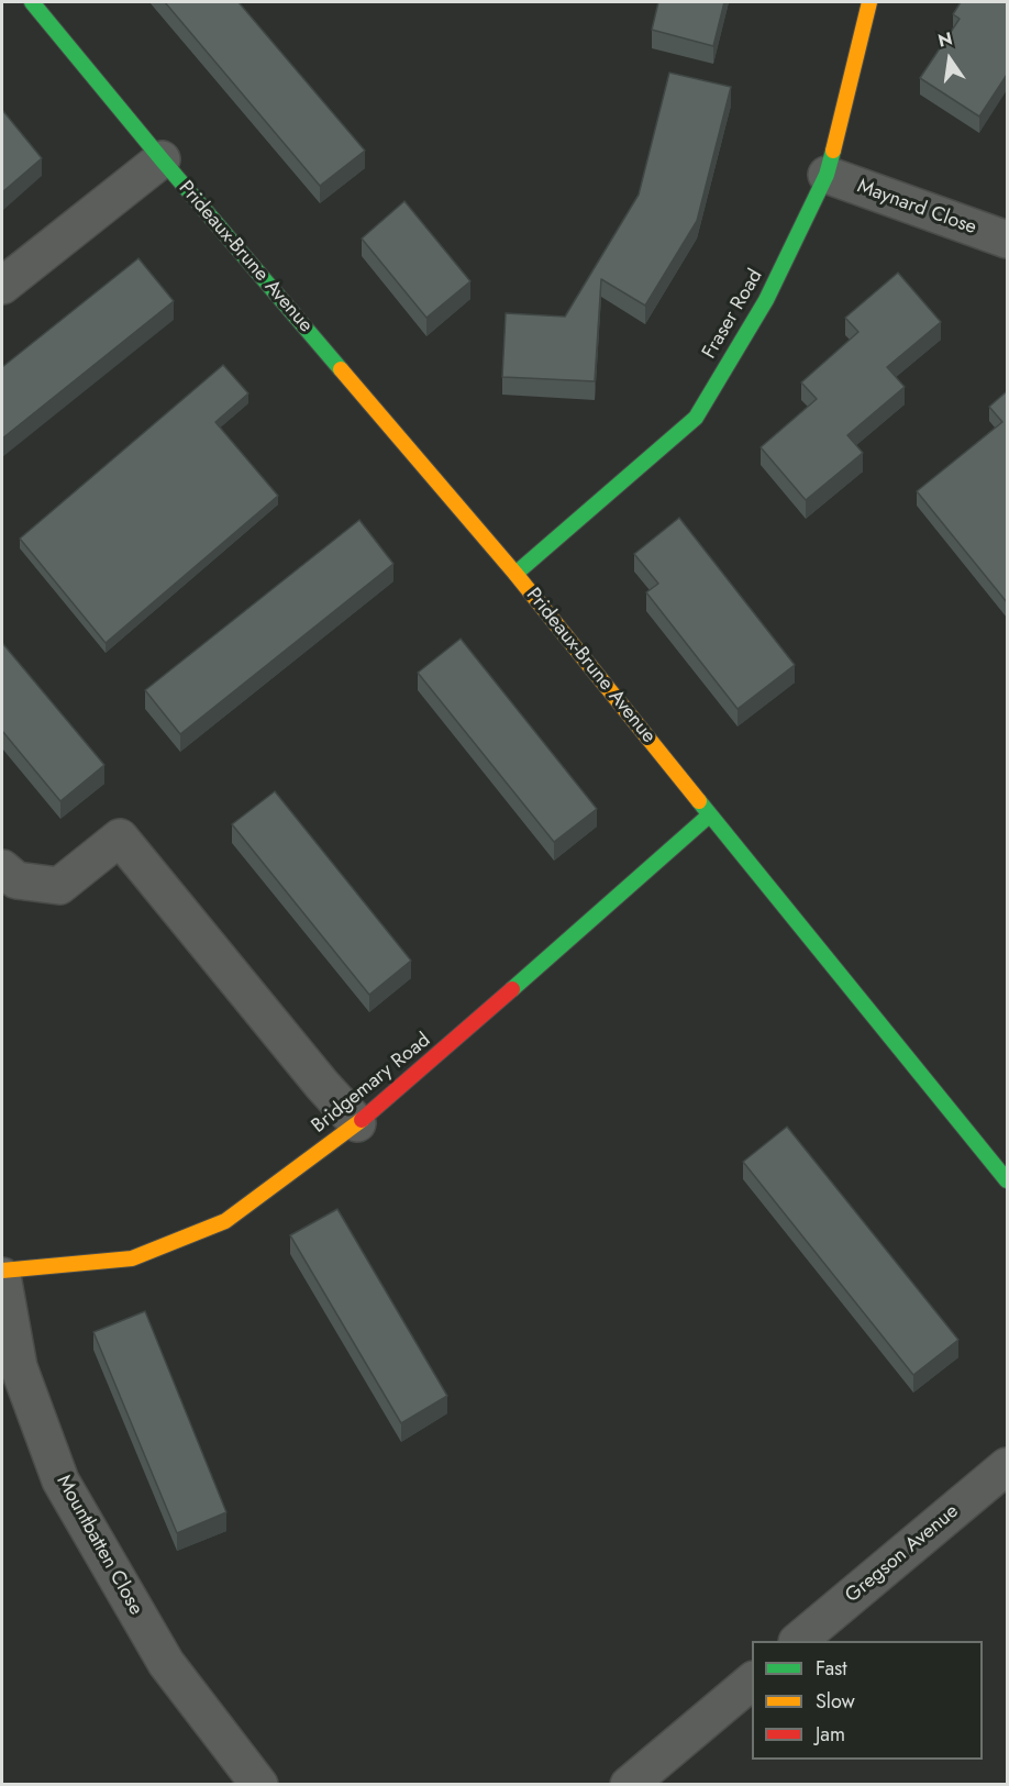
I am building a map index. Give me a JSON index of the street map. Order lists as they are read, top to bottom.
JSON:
{
  "streets": {
    "street": [
      "Maynard Close",
      "Prideaux-Brune Avenue",
      "Fraser Road",
      "Bridgemary Road",
      "Mountbatten Close",
      "Gregson Avenue"
    ]
  },
  "crossings": [
    ["Maynard Close", "Fraser Road"],
    ["Prideaux-Brune Avenue", "Fraser Road"],
    ["Prideaux-Brune Avenue", "Bridgemary Road"],
    ["Bridgemary Road", "Mountbatten Close"]
  ],
  "legend": ["Fast", "Slow", "Jam"],
  "north": "top"
}
